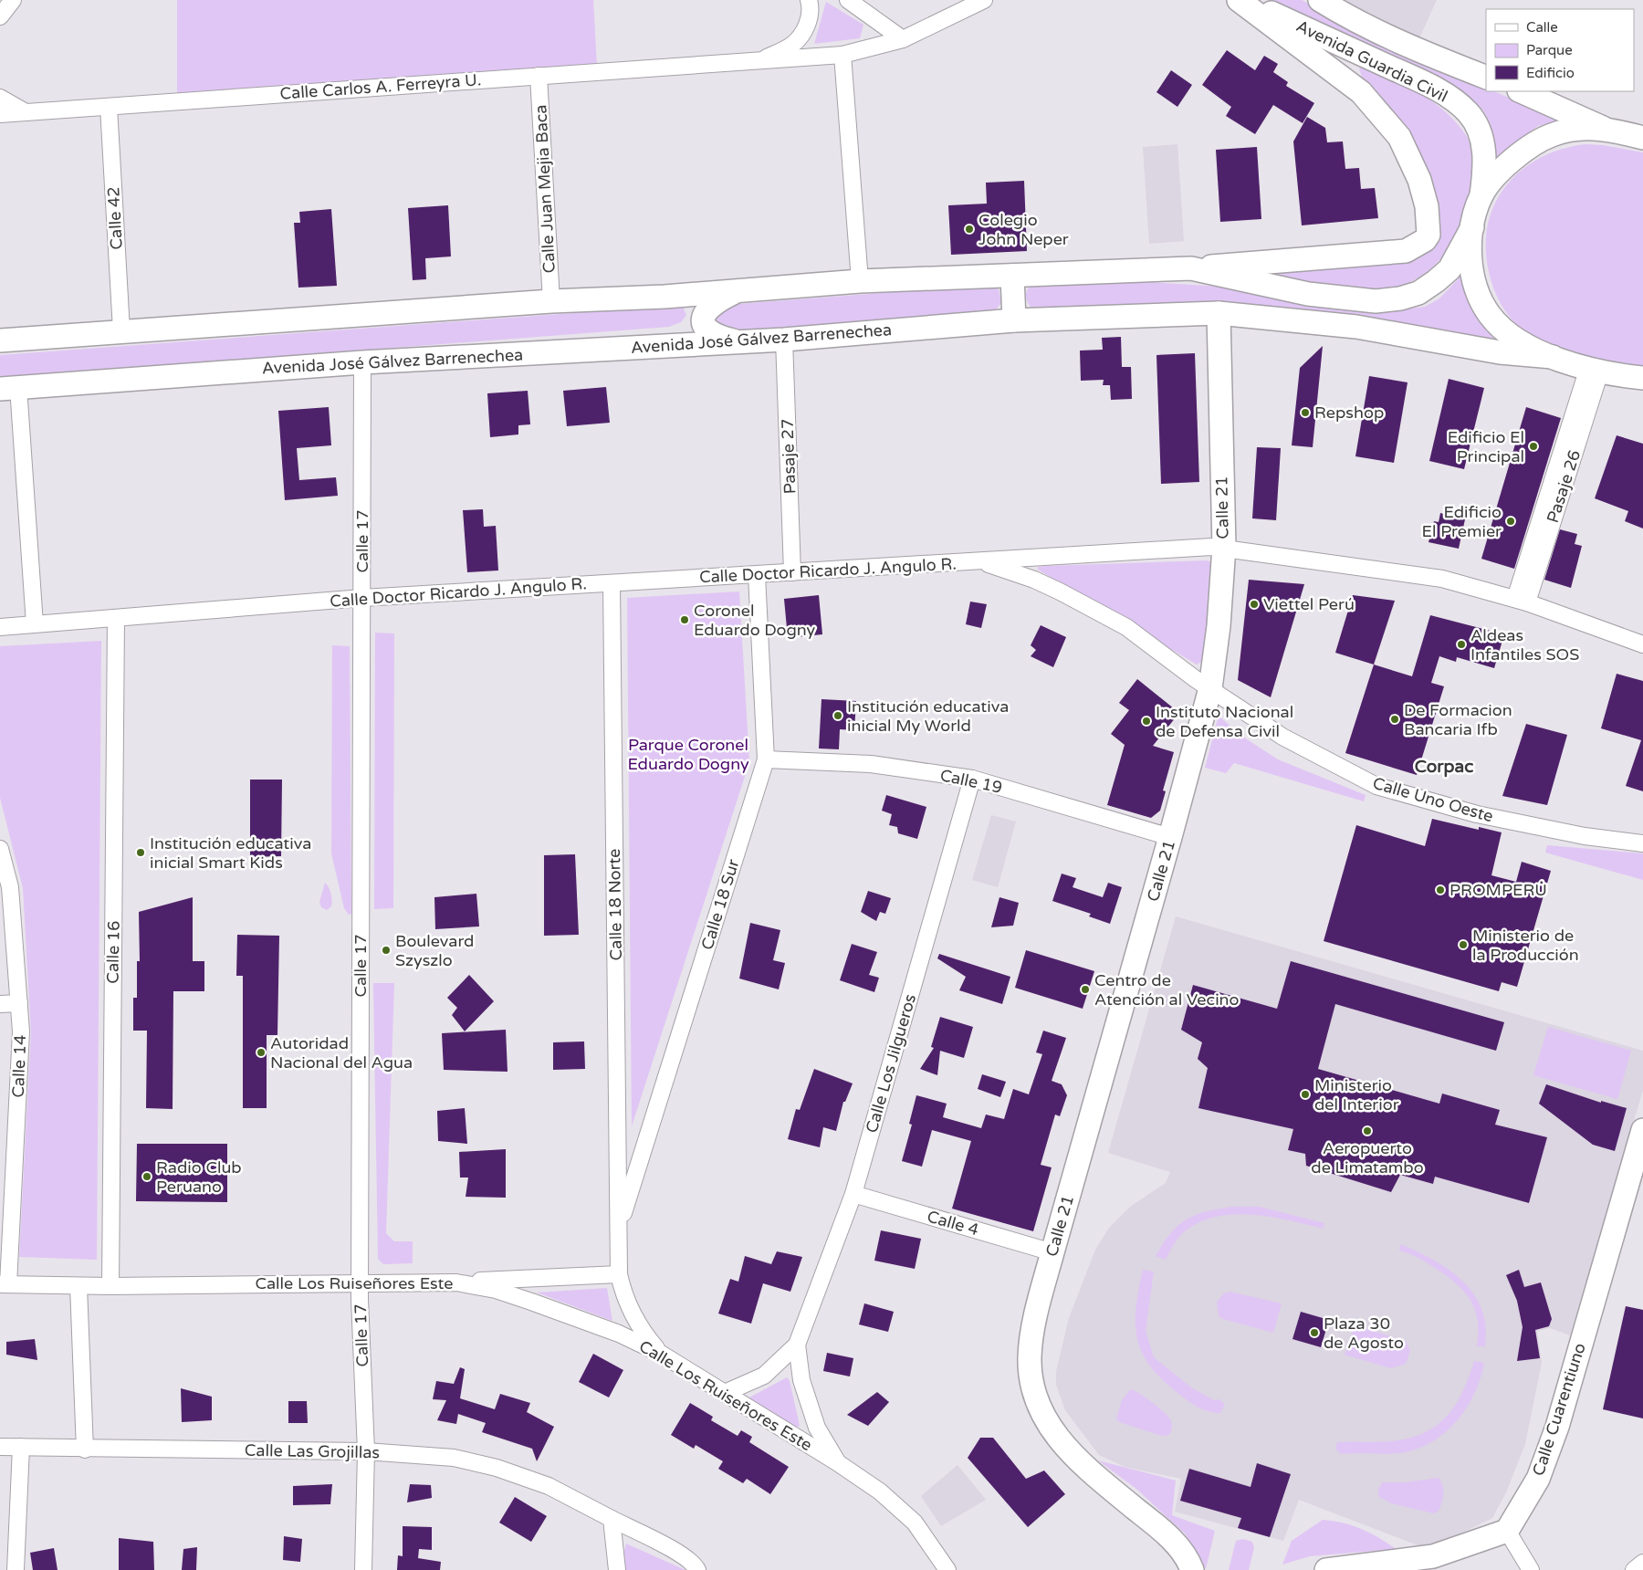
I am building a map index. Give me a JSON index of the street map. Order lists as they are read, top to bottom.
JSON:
{
  "streets": {
    "main road": [
      "Avenida Guardia Civil",
      "Avenida José Gálvez Barrenechea",
      "Calle 21",
      "Calle Cuarentiuno"
    ],
    "street": [
      "Calle Carlos A. Ferreyra U.",
      "Calle Juan Mejia Baca",
      "Calle 42",
      "Pasaje 27",
      "Pasaje 26",
      "Calle 17",
      "Calle Doctor Ricardo J. Angulo R.",
      "Calle 19",
      "Calle Uno Oeste",
      "Calle 18 Norte",
      "Calle 18 Sur",
      "Calle 16",
      "Calle Los Jilgueros",
      "Calle 14",
      "Calle 4",
      "Calle Los Ruiseñores Este",
      "Calle Las Grojillas"
    ]
  },
  "crossings": [
    ["Calle Carlos A. Ferreyra U.", "Calle Juan Mejia Baca"],
    ["Calle Carlos A. Ferreyra U.", "Calle 42"],
    ["Avenida José Gálvez Barrenechea", "Pasaje 27"],
    ["Avenida José Gálvez Barrenechea", "Calle 21"],
    ["Avenida José Gálvez Barrenechea", "Calle 17"],
    ["Pasaje 27", "Calle Doctor Ricardo J. Angulo R."],
    ["Pasaje 26", "Calle Doctor Ricardo J. Angulo R."],
    ["Calle 21", "Calle Doctor Ricardo J. Angulo R."],
    ["Calle 21", "Calle 19"],
    ["Calle 21", "Calle Uno Oeste"],
    ["Calle 21", "Calle 4"],
    ["Calle 17", "Calle Doctor Ricardo J. Angulo R."],
    ["Calle 17", "Calle Los Ruiseñores Este"],
    ["Calle 17", "Calle Las Grojillas"],
    ["Calle Doctor Ricardo J. Angulo R.", "Calle Uno Oeste"],
    ["Calle Doctor Ricardo J. Angulo R.", "Calle 18 Norte"],
    ["Calle Doctor Ricardo J. Angulo R.", "Calle 18 Sur"],
    ["Calle Doctor Ricardo J. Angulo R.", "Calle 16"],
    ["Calle 19", "Calle 18 Sur"],
    ["Calle 19", "Calle Los Jilgueros"],
    ["Calle 18 Norte", "Calle 18 Sur"],
    ["Calle 18 Norte", "Calle Los Ruiseñores Este"],
    ["Calle 16", "Calle Los Ruiseñores Este"],
    ["Calle Los Jilgueros", "Calle 4"],
    ["Calle Los Jilgueros", "Calle Los Ruiseñores Este"],
    ["Calle 14", "Calle Los Ruiseñores Este"]
  ],
  "districts": ["Corpac"],
  "parks": ["Parque Coronel Eduardo Dogny"],
  "places": [
    "Colegio John Neper",
    "Repshop",
    "Edificio El Principal",
    "Edificio El Premier",
    "Viettel Perú",
    "Coronel Eduardo Dogny",
    "Aldeas Infantiles SOS",
    "Institución educativa inicial My World",
    "De Formacion Bancaria Ifb",
    "Instituto Nacional de Defensa Civil",
    "Institución educativa inicial Smart Kids",
    "PROMPERÚ",
    "Ministerio de la Producción",
    "Boulevard Szyszlo",
    "Centro de Atención al Vecino",
    "Autoridad Nacional del Agua",
    "Ministerio del Interior",
    "Aeropuerto de Limatambo",
    "Radio Club Peruano",
    "Plaza 30 de Agosto"
  ],
  "legend": ["Calle", "Parque", "Edificio"]
}
